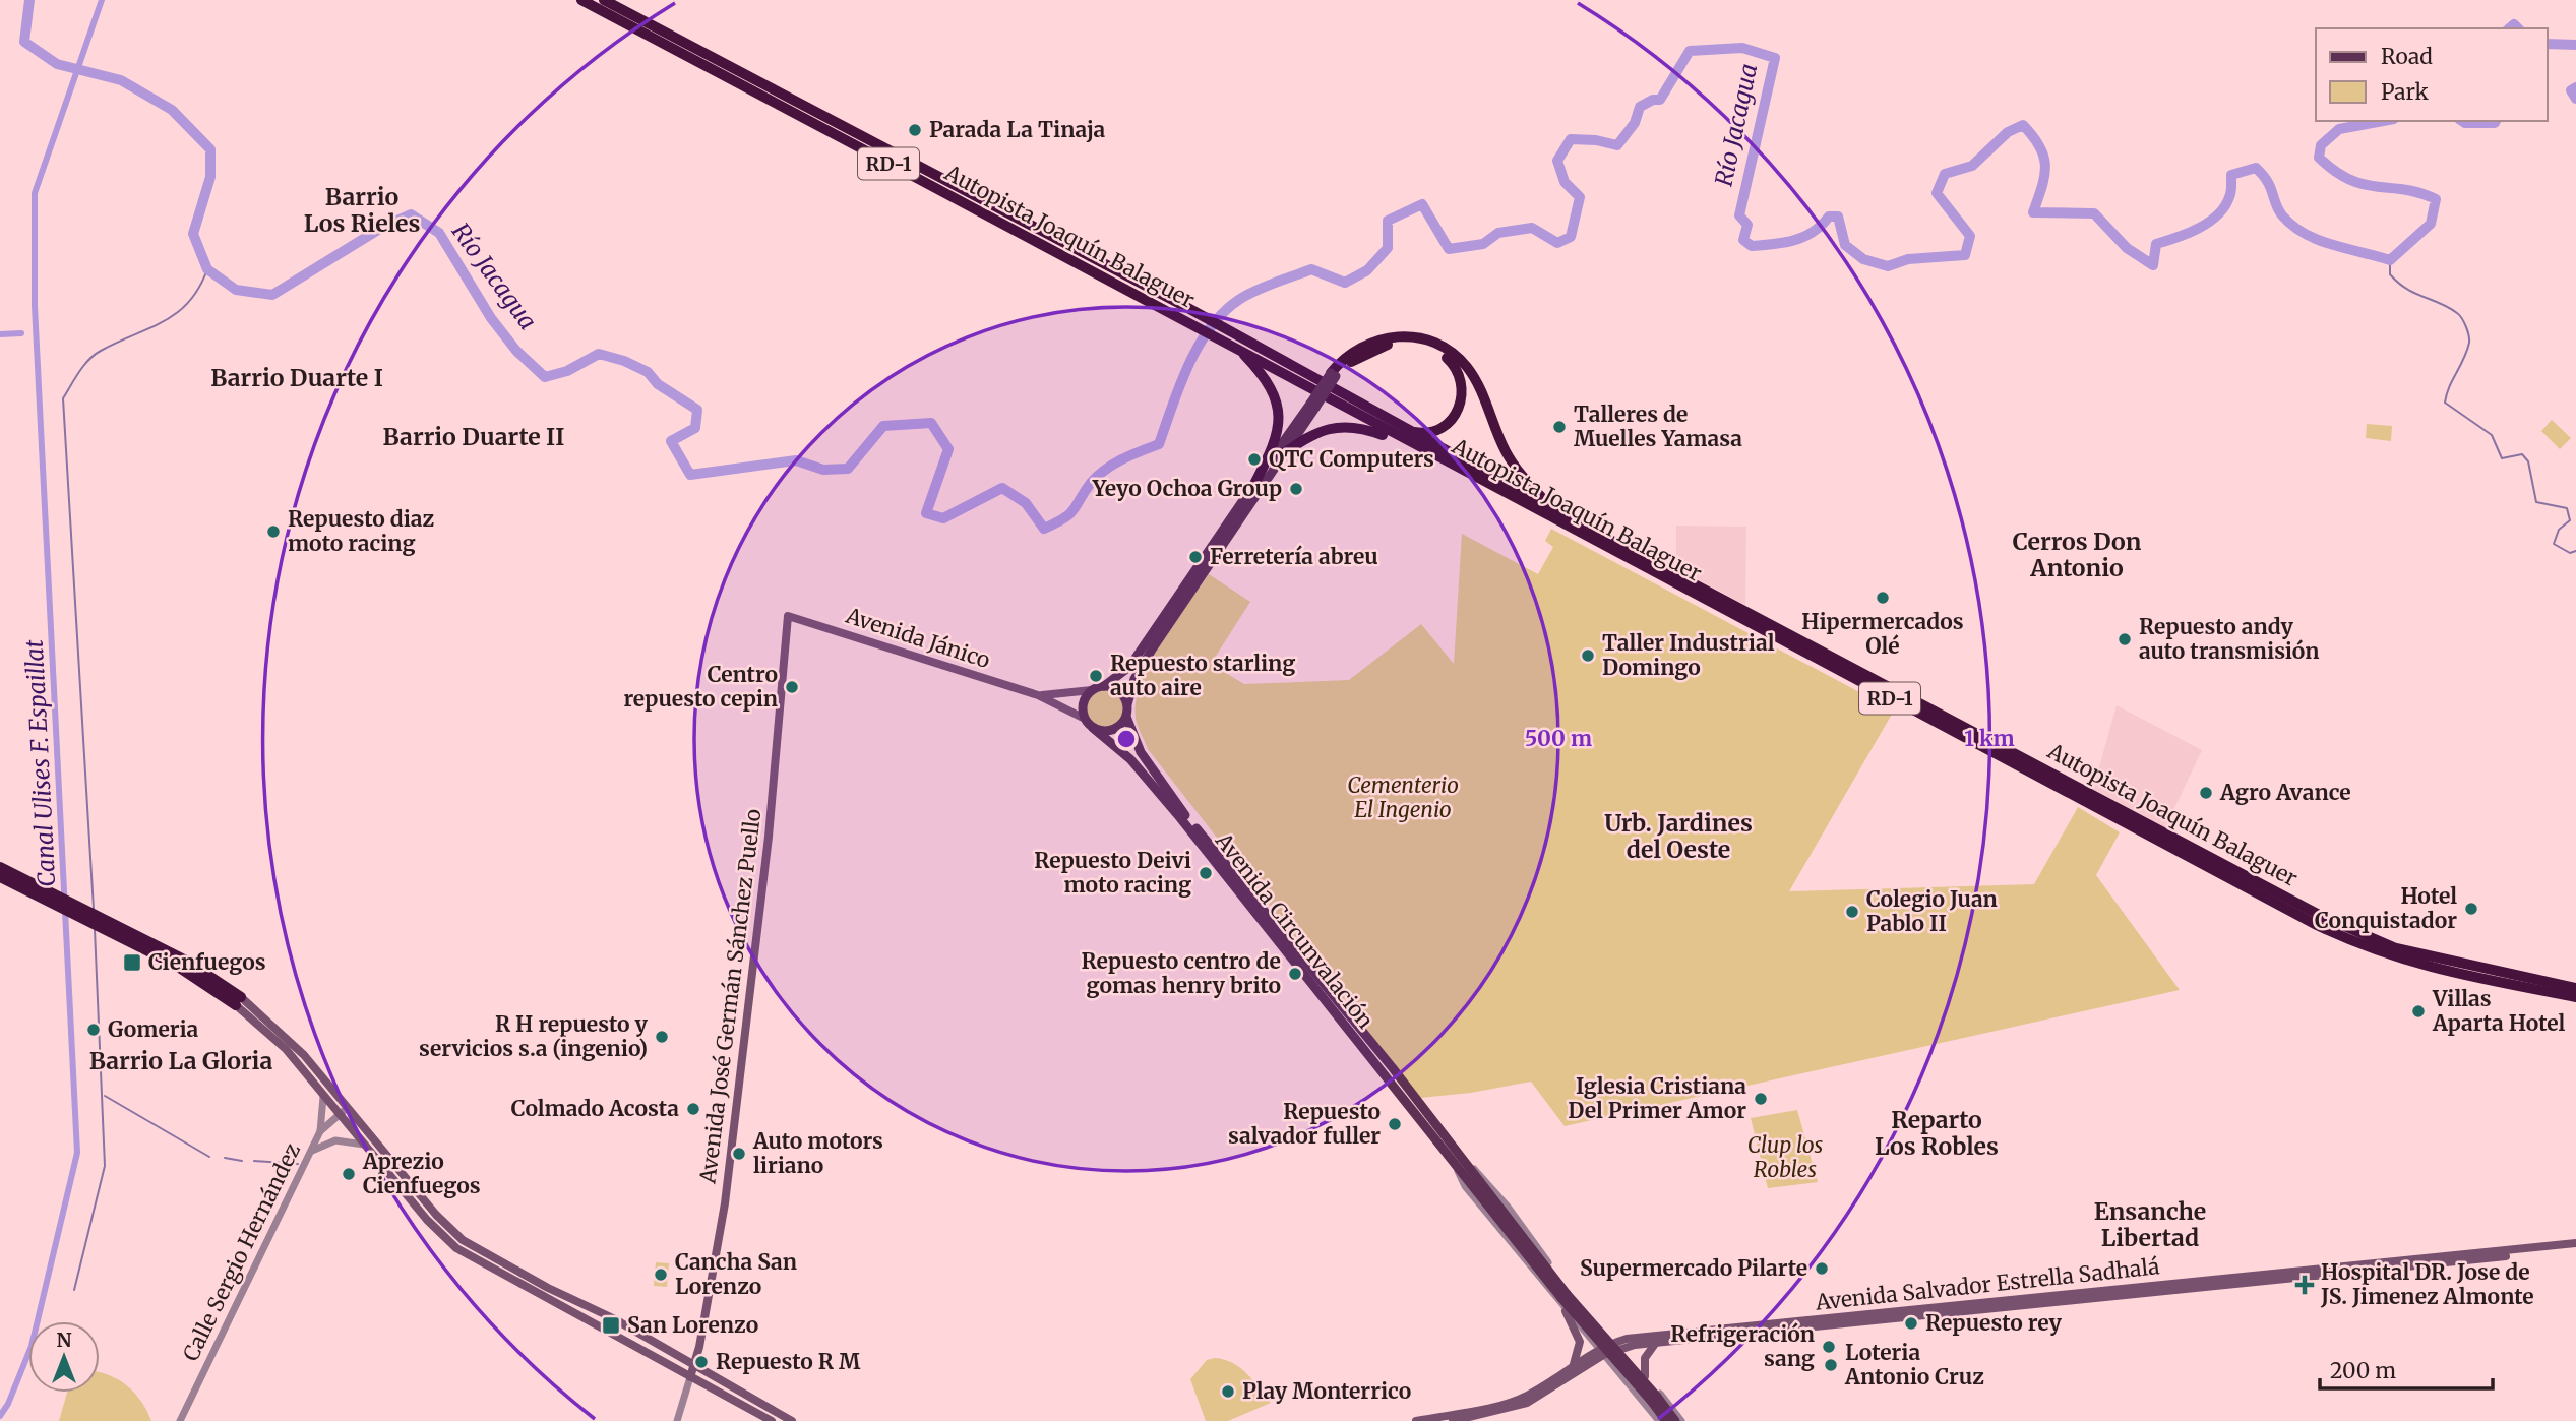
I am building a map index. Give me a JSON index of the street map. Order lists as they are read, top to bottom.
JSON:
{
  "streets": {
    "highway": ["RD-1", "Autopista Joaquín Balaguer"],
    "main road": [
      "Avenida Jánico",
      "Avenida Circunvalación",
      "Avenida José Germán Sánchez Puello",
      "Avenida Salvador Estrella Sadhalá"
    ],
    "street": ["Calle Sergio Hernández"]
  },
  "crossings": [
    ["Avenida Jánico", "Avenida Circunvalación"],
    ["Avenida Jánico", "Avenida José Germán Sánchez Puello"],
    ["Avenida Circunvalación", "Avenida Salvador Estrella Sadhalá"]
  ],
  "districts": [
    "Barrio Los Rieles",
    "Barrio Duarte I",
    "Barrio Duarte II",
    "Cerros Don Antonio",
    "Urb. Jardines del Oeste",
    "Barrio La Gloria",
    "Reparto Los Robles",
    "Ensanche Libertad"
  ],
  "water": ["Río Jacagua", "Canal Ulises F. Espaillat"],
  "parks": ["Cementerio El Ingenio", "Clup los Robles"],
  "places": {
    "other": [
      "Parada La Tinaja",
      "Talleres de Muelles Yamasa",
      "QTC Computers",
      "Yeyo Ochoa Group",
      "Repuesto diaz moto racing",
      "Ferretería abreu",
      "Hipermercados Olé",
      "Repuesto andy auto transmisión",
      "Taller Industrial Domingo",
      "Repuesto starling auto aire",
      "Centro repuesto cepin",
      "Agro Avance",
      "Repuesto Deivi moto racing",
      "Hotel Conquistador",
      "Colegio Juan Pablo II",
      "Repuesto centro de gomas henry brito",
      "Villas Aparta Hotel",
      "Gomeria",
      "R H repuesto y servicios s.a (ingenio)",
      "Iglesia Cristiana Del Primer Amor",
      "Colmado Acosta",
      "Repuesto salvador fuller",
      "Auto motors liriano",
      "Aprezio Cienfuegos",
      "Supermercado Pilarte",
      "Cancha San Lorenzo",
      "Repuesto rey",
      "Refrigeración sang",
      "Repuesto R M",
      "Loteria Antonio Cruz",
      "Play Monterrico"
    ],
    "transit": ["Cienfuegos", "San Lorenzo"],
    "health": ["Hospital DR. Jose de JS. Jimenez Almonte"]
  },
  "legend": ["Road", "Park"],
  "scale_bar": "200 m",
  "north": "top",
  "rings": ["500 m", "1 km"]
}
